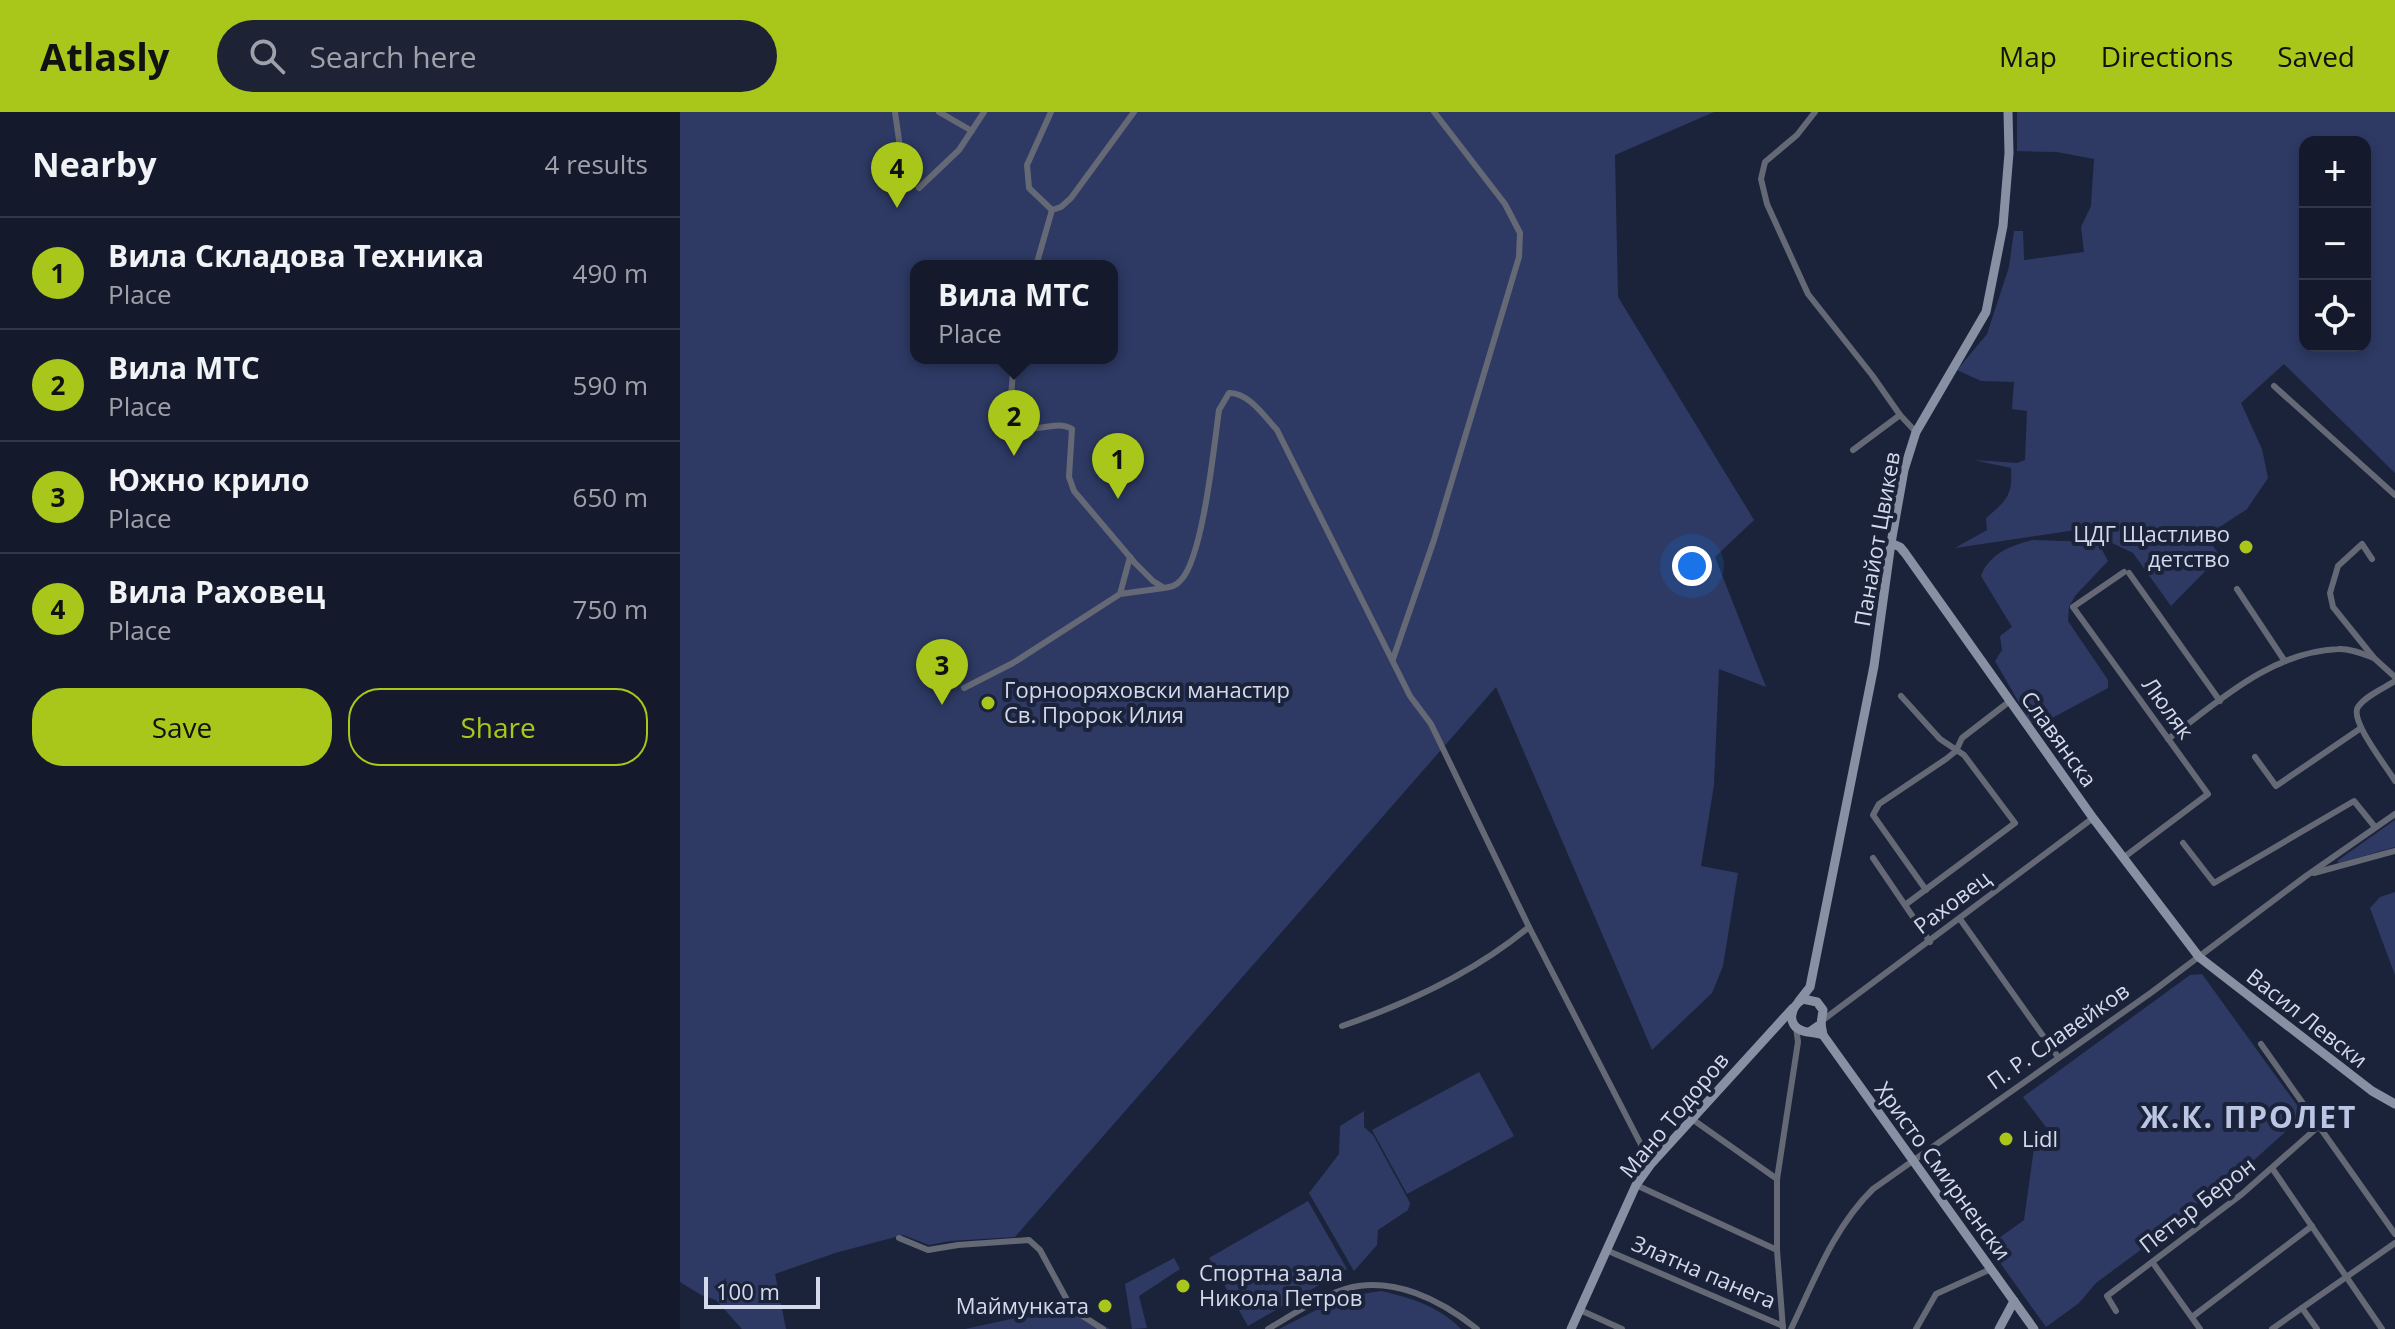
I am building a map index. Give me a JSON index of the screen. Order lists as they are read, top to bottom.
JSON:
{
  "streets": {
    "street": [
      "Панайот Цвикев",
      "Люляк",
      "Славянска",
      "Раховец",
      "Васил Левски",
      "П. Р. Славейков",
      "Мано Тодоров",
      "Христо Смирненски",
      "Петър Берон",
      "Златна панега"
    ]
  },
  "crossings": [
    ["Панайот Цвикев", "Славянска"],
    ["Панайот Цвикев", "Мано Тодоров"],
    ["Люляк", "Славянска"],
    ["Славянска", "Раховец"],
    ["Славянска", "Васил Левски"],
    ["Славянска", "П. Р. Славейков"],
    ["Раховец", "Христо Смирненски"],
    ["Васил Левски", "П. Р. Славейков"],
    ["П. Р. Славейков", "Христо Смирненски"],
    ["П. Р. Славейков", "Златна панега"],
    ["Мано Тодоров", "Златна панега"]
  ],
  "districts": ["Ж.К. ПРОЛЕТ"],
  "places": [
    "ЦДГ Щастливо детство",
    "Горнооряховски манастир Св. Пророк Илия",
    "Lidl",
    "Спортна зала Никола Петров",
    "Маймунката"
  ],
  "scale_bar": "100 m",
  "page": {
    "header": "Atlasly",
    "search": "Search here",
    "nav": ["Map", "Directions", "Saved"],
    "heading": ["Nearby", "4 results"],
    "map_buttons": ["+", "−"],
    "pins": [
      "4",
      "2",
      "1",
      "3"
    ],
    "list": [
      {
        "mark": "1",
        "name": "Вила Складова Техника",
        "note": "Place",
        "value": "490 m"
      },
      {
        "mark": "2",
        "name": "Вила МТС",
        "note": "Place",
        "value": "590 m"
      },
      {
        "mark": "3",
        "name": "Южно крило",
        "note": "Place",
        "value": "650 m"
      },
      {
        "mark": "4",
        "name": "Вила Раховец",
        "note": "Place",
        "value": "750 m"
      }
    ],
    "popup": ["Вила МТС", "Place"],
    "buttons": ["Save", "Share"],
    "scale": "100 m"
  }
}
